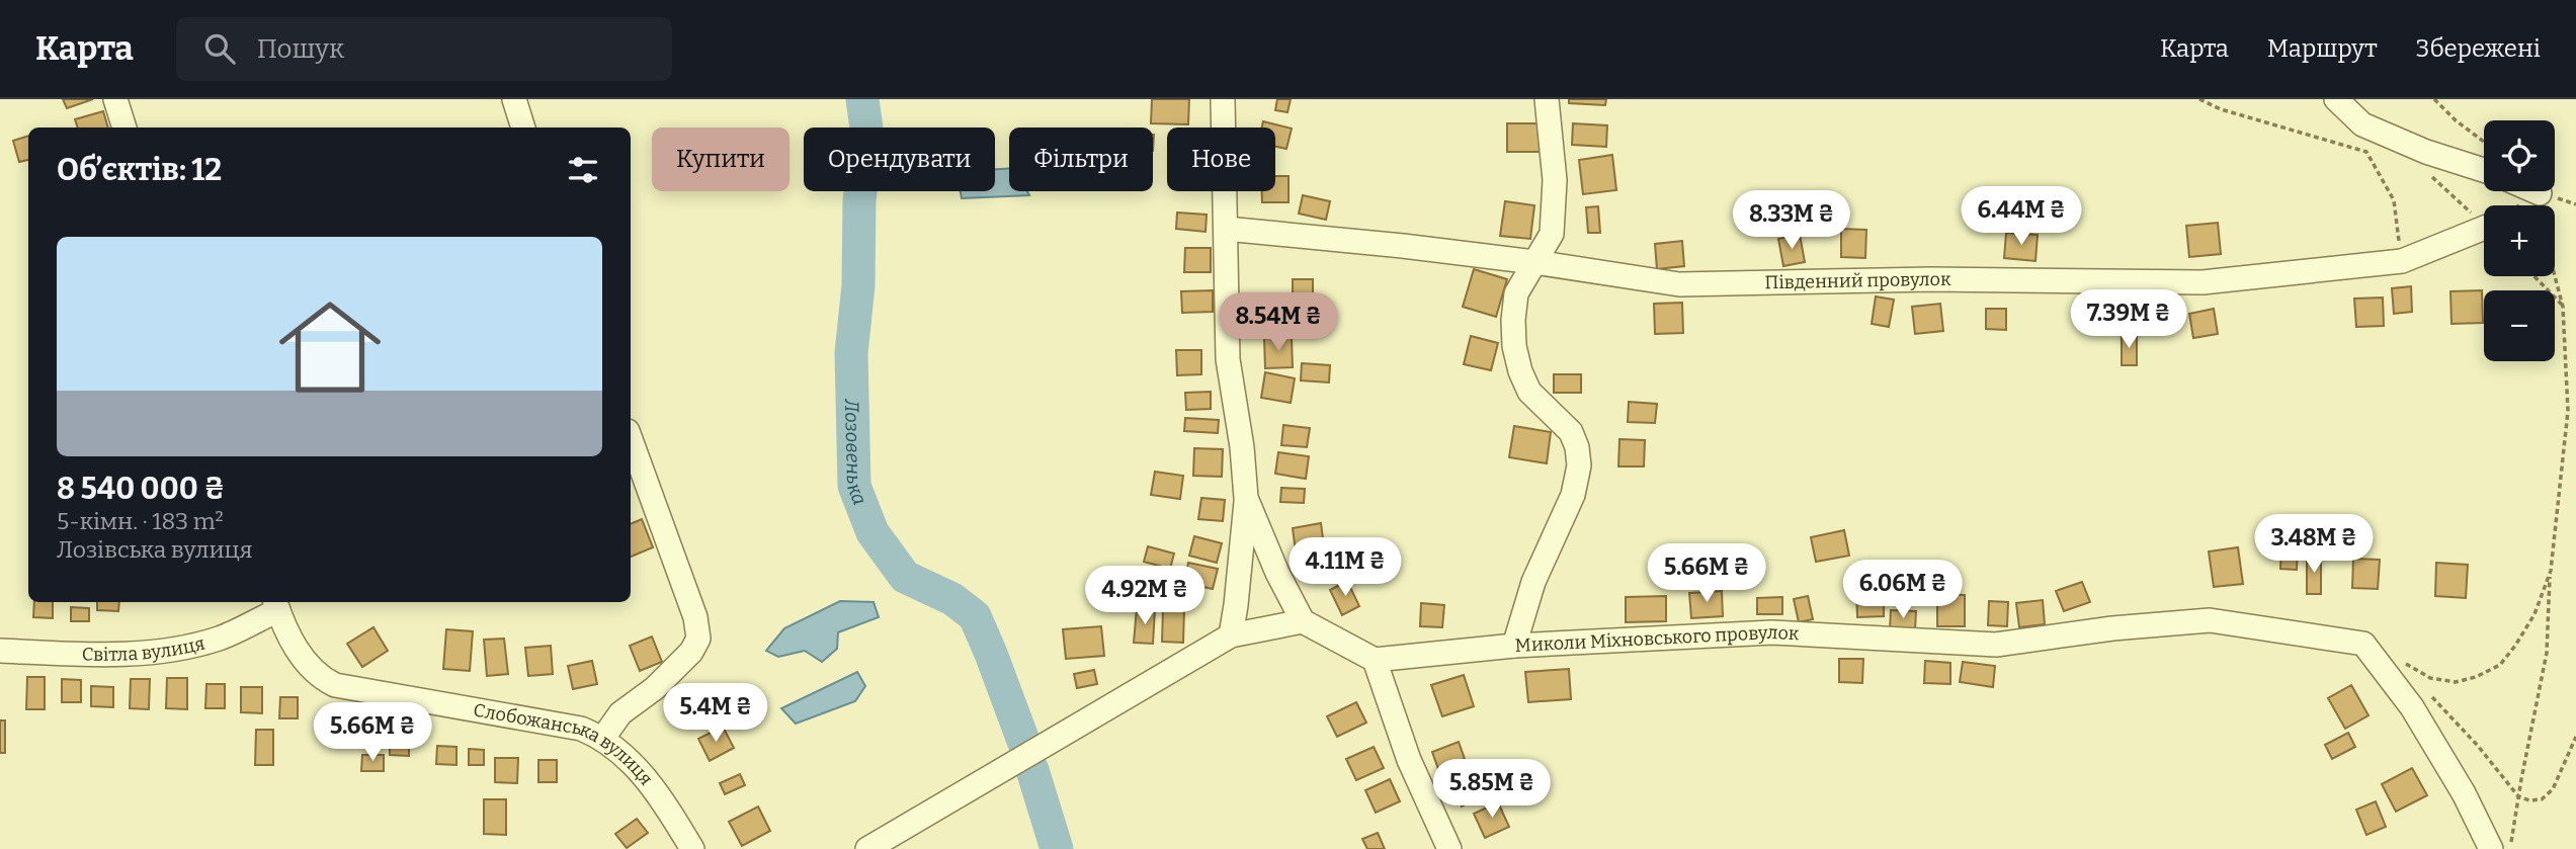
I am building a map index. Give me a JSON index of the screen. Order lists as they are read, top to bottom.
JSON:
{
  "streets": {
    "street": [
      "Південний провулок",
      "Миколи Міхновського провулок",
      "Світла вулиця",
      "Слобожанська вулиця"
    ]
  },
  "crossings": [
    ["Світла вулиця", "Слобожанська вулиця"]
  ],
  "water": ["Лозовенька"],
  "page": {
    "header": "Карта",
    "search": "Пошук",
    "nav": ["Карта", "Маршрут", "Збережені"],
    "map_buttons": ["+", "−"],
    "chip": [
      "Купити",
      "Орендувати",
      "Фільтри",
      "Нове"
    ],
    "heading": "Об’єктів: 12",
    "price": [
      "6.44M ₴",
      "8.33M ₴",
      "7.39M ₴",
      "8.54M ₴",
      "3.48M ₴",
      "4.11M ₴",
      "5.66M ₴",
      "6.06M ₴",
      "4.92M ₴",
      "5.4M ₴",
      "5.66M ₴",
      "5.85M ₴"
    ],
    "list": [
      {
        "name": "8 540 000 ₴",
        "note": "5-кімн. · 183 m² · Лозівська вулиця"
      }
    ]
  }
}
